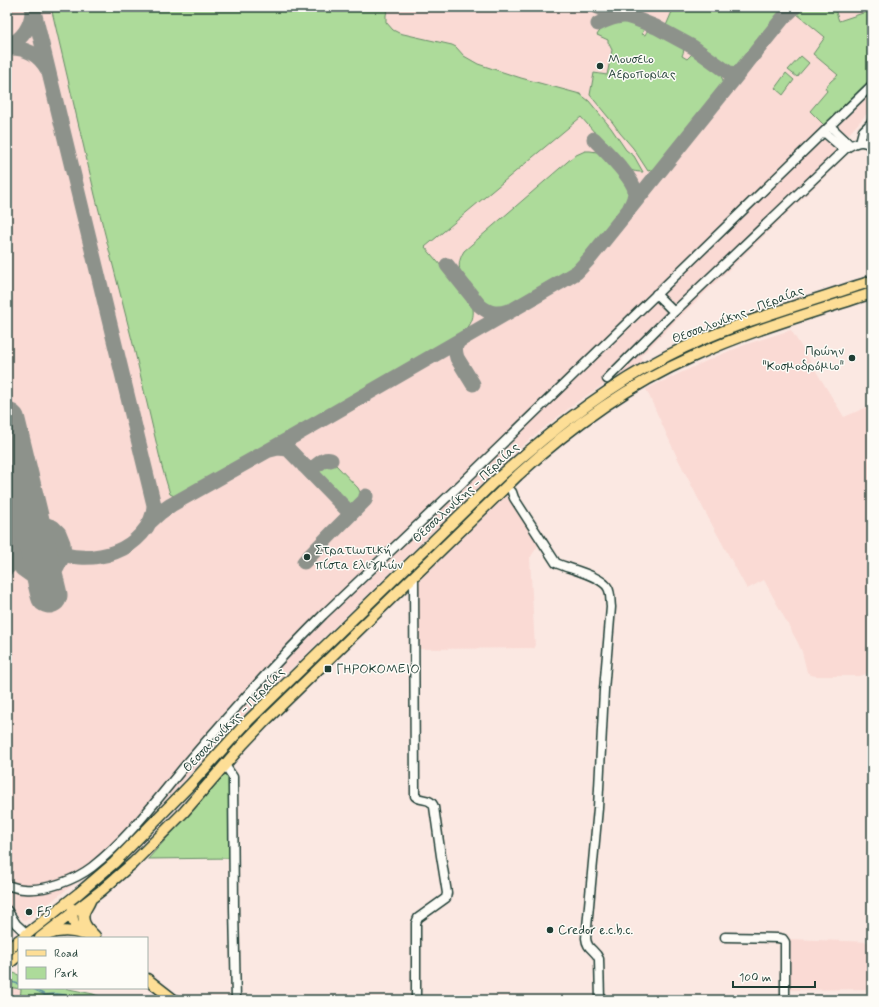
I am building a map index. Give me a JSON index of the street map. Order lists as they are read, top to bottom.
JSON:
{
  "streets": {
    "main road": ["Θεσσαλονίκης - Περαίας"]
  },
  "places": {
    "other": [
      "Μουσειο Αεροποριας",
      "Πρώην \"Κοσμοδρόμιο\"",
      "Στρατιωτική πίστα ελιγμών",
      "F5",
      "Credor e.c.b.c."
    ],
    "transit": ["ΓΗΡΟΚΟΜΕΙΟ"]
  },
  "legend": ["Road", "Park"],
  "scale_bar": "100 m"
}
